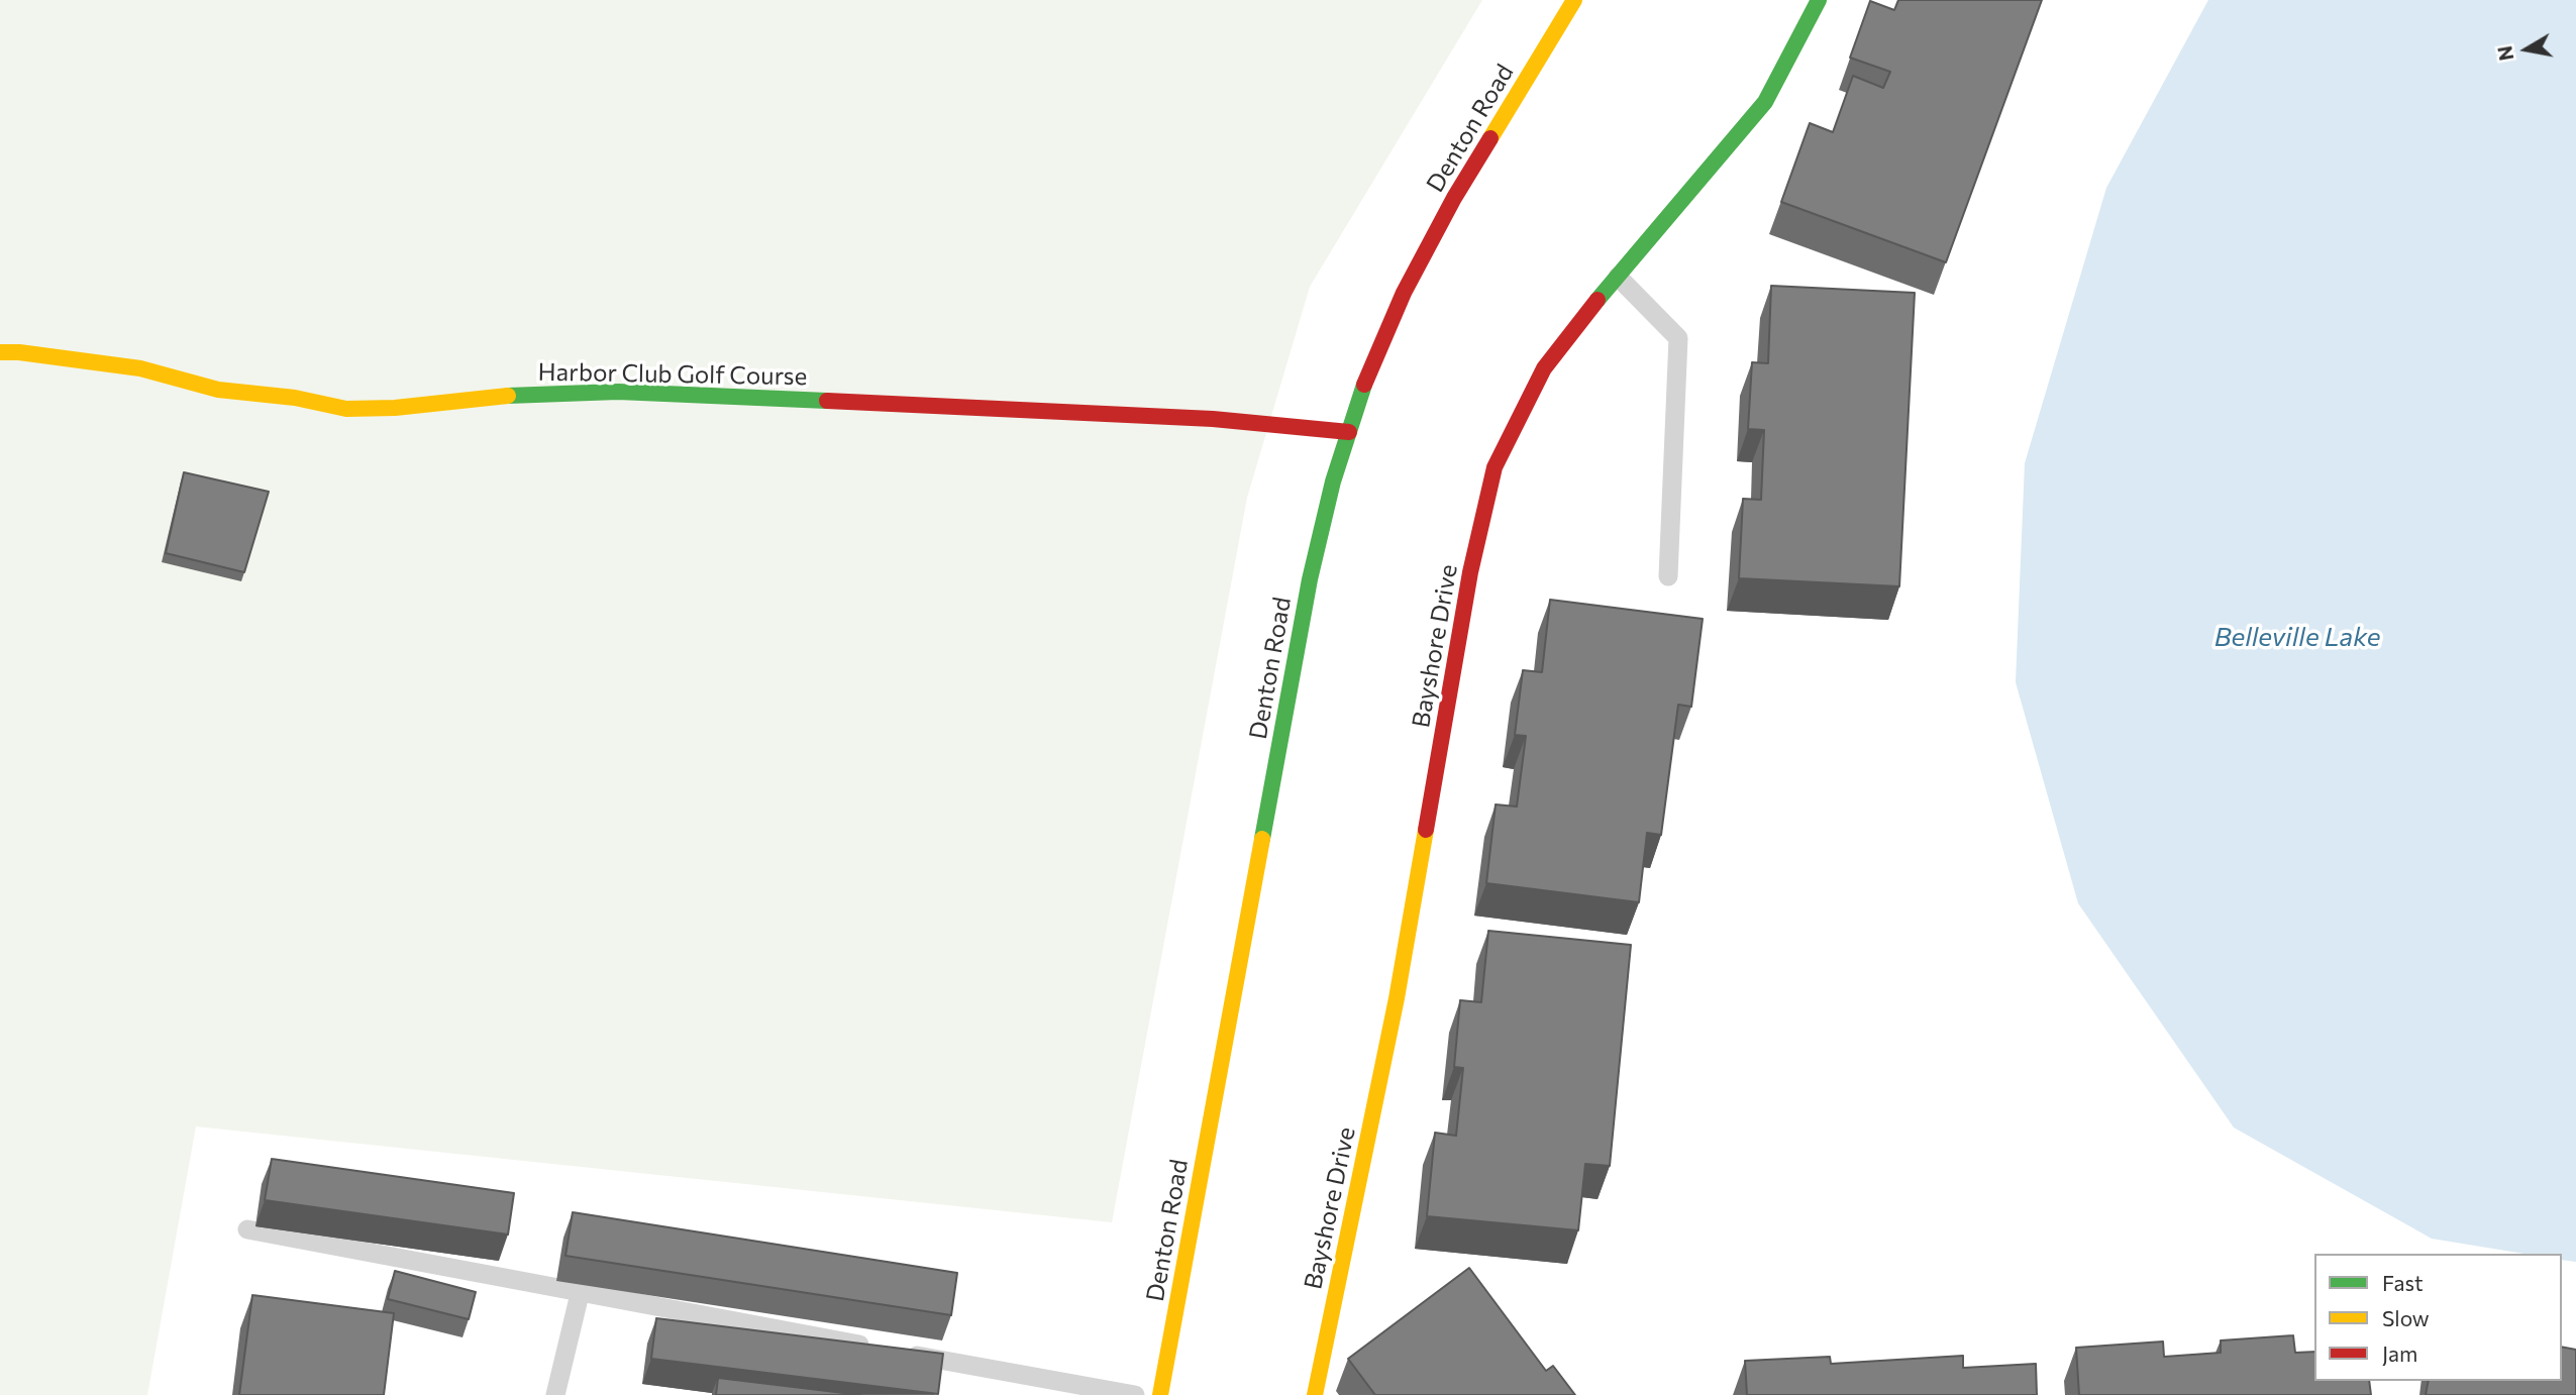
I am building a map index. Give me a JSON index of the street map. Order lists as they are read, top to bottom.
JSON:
{
  "streets": {
    "street": ["Denton Road", "Harbor Club Golf Course", "Bayshore Drive"]
  },
  "crossings": [
    ["Denton Road", "Harbor Club Golf Course"]
  ],
  "water": ["Belleville Lake"],
  "legend": ["Fast", "Slow", "Jam"],
  "north": "left"
}
